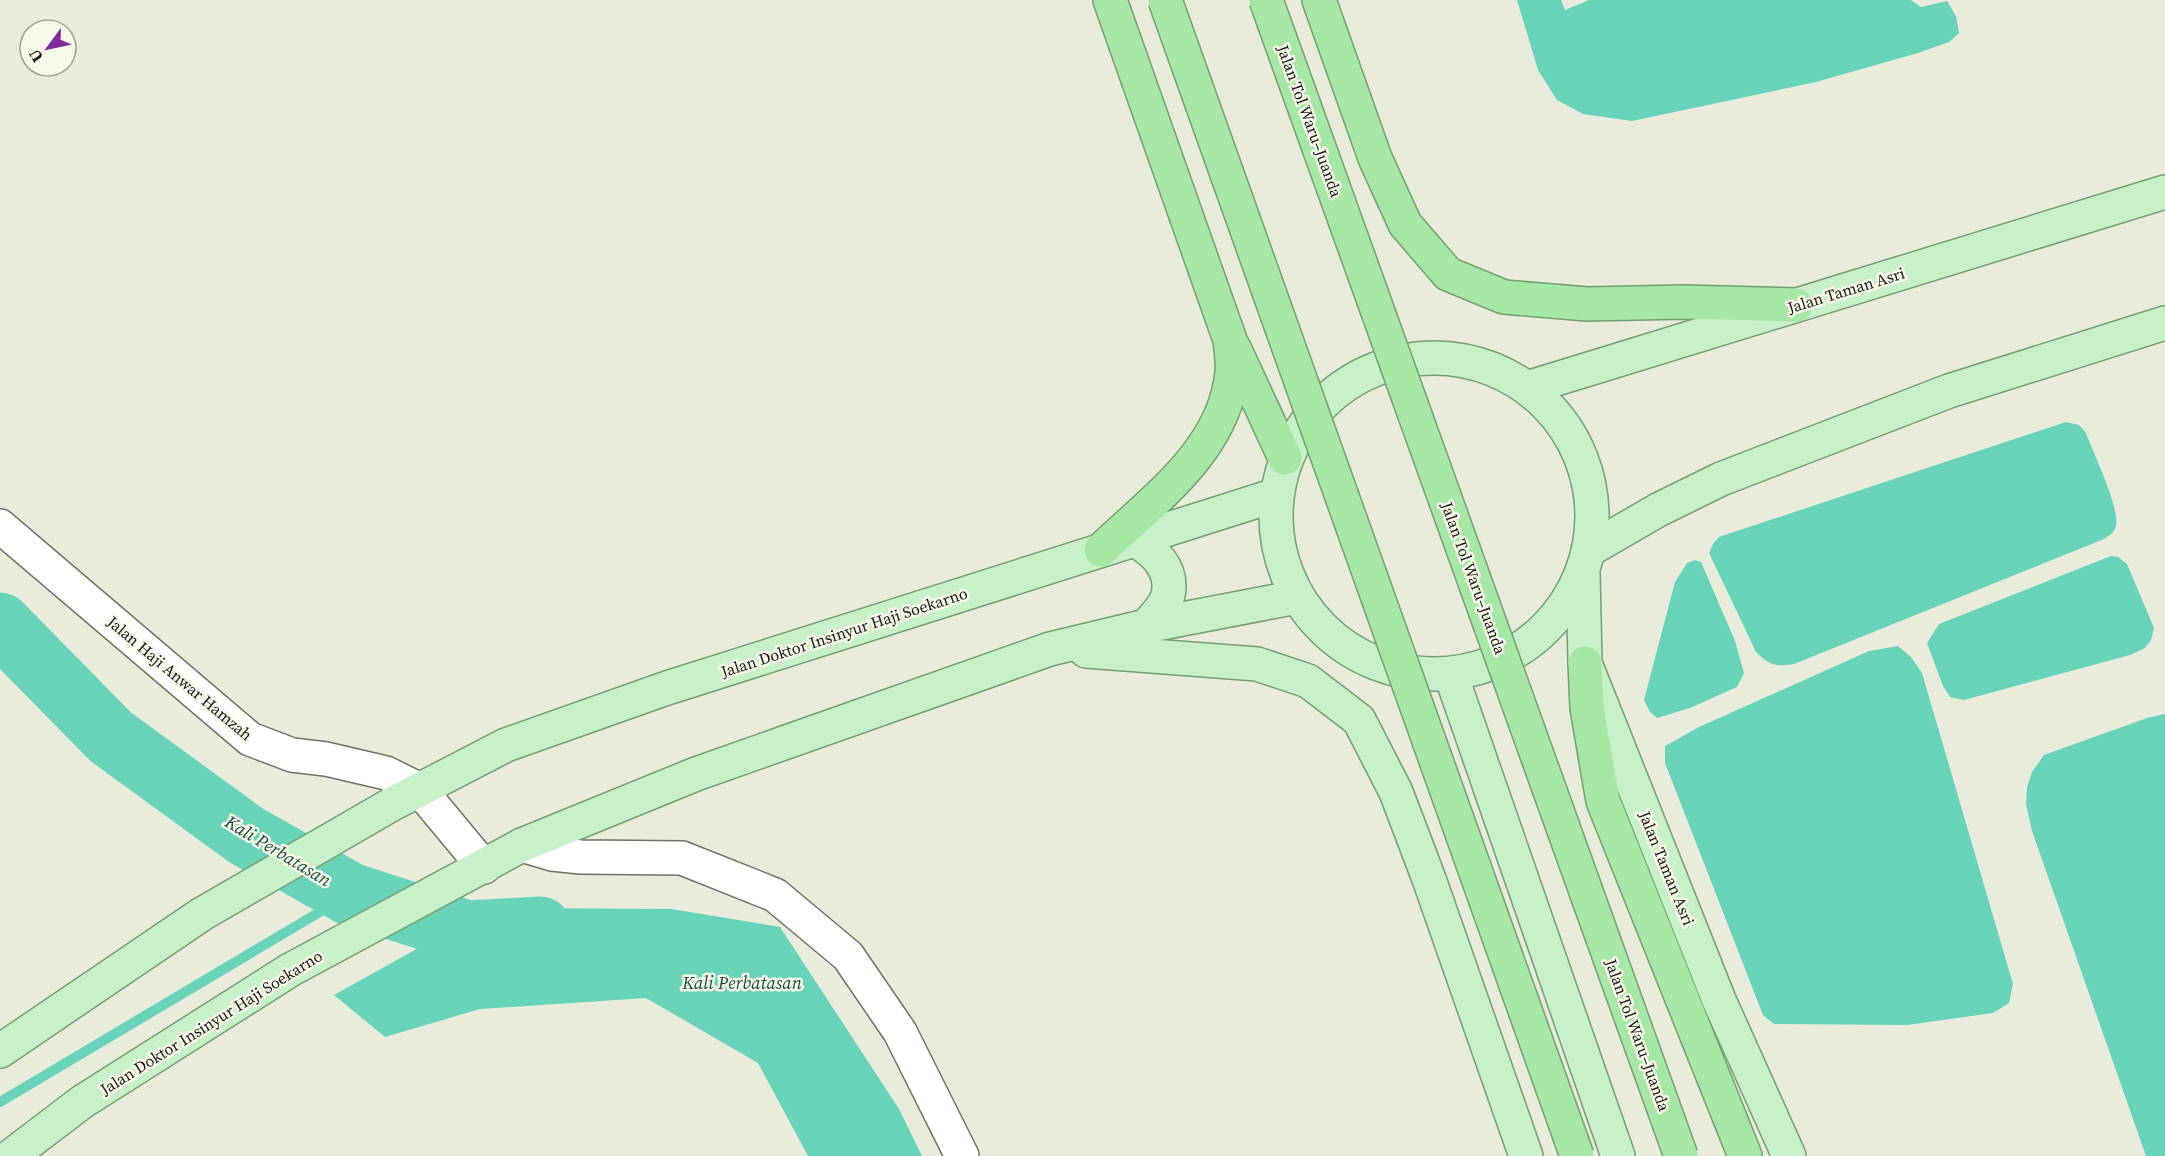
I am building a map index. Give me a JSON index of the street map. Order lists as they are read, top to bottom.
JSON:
{
  "streets": {
    "highway": ["Jalan Tol Waru–Juanda"],
    "main road": ["Jalan Taman Asri", "Jalan Doktor Insinyur Haji Soekarno"],
    "street": ["Jalan Haji Anwar Hamzah"]
  },
  "crossings": [
    ["Jalan Taman Asri", "Jalan Doktor Insinyur Haji Soekarno"],
    ["Jalan Doktor Insinyur Haji Soekarno", "Jalan Haji Anwar Hamzah"]
  ],
  "water": ["Kali Perbatasan"],
  "north": "bottom left"
}
